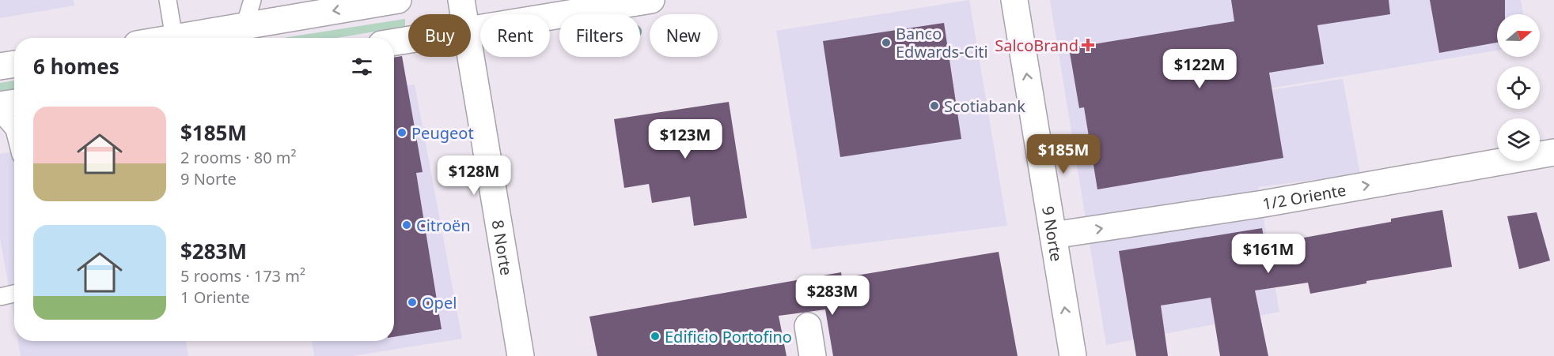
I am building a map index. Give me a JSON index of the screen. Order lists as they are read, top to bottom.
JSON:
{
  "streets": {
    "street": ["1/2 Oriente", "9 Norte", "8 Norte"]
  },
  "crossings": [
    ["1/2 Oriente", "9 Norte"]
  ],
  "one_way": ["1/2 Oriente", "9 Norte"],
  "places": {
    "other": [
      "Banco Edwards-Citi",
      "Scotiabank",
      "Peugeot",
      "Citroën",
      "Opel",
      "Edificio Portofino"
    ],
    "health": ["SalcoBrand"]
  },
  "north": "right",
  "page": {
    "chip": [
      "Buy",
      "Rent",
      "Filters",
      "New"
    ],
    "heading": "6 homes",
    "price": [
      "$122M",
      "$123M",
      "$185M",
      "$128M",
      "$161M",
      "$283M"
    ],
    "list": [
      {
        "name": "$185M",
        "note": "2 rooms · 80 m² · 9 Norte"
      },
      {
        "name": "$283M",
        "note": "5 rooms · 173 m² · 1 Oriente"
      }
    ]
  }
}
